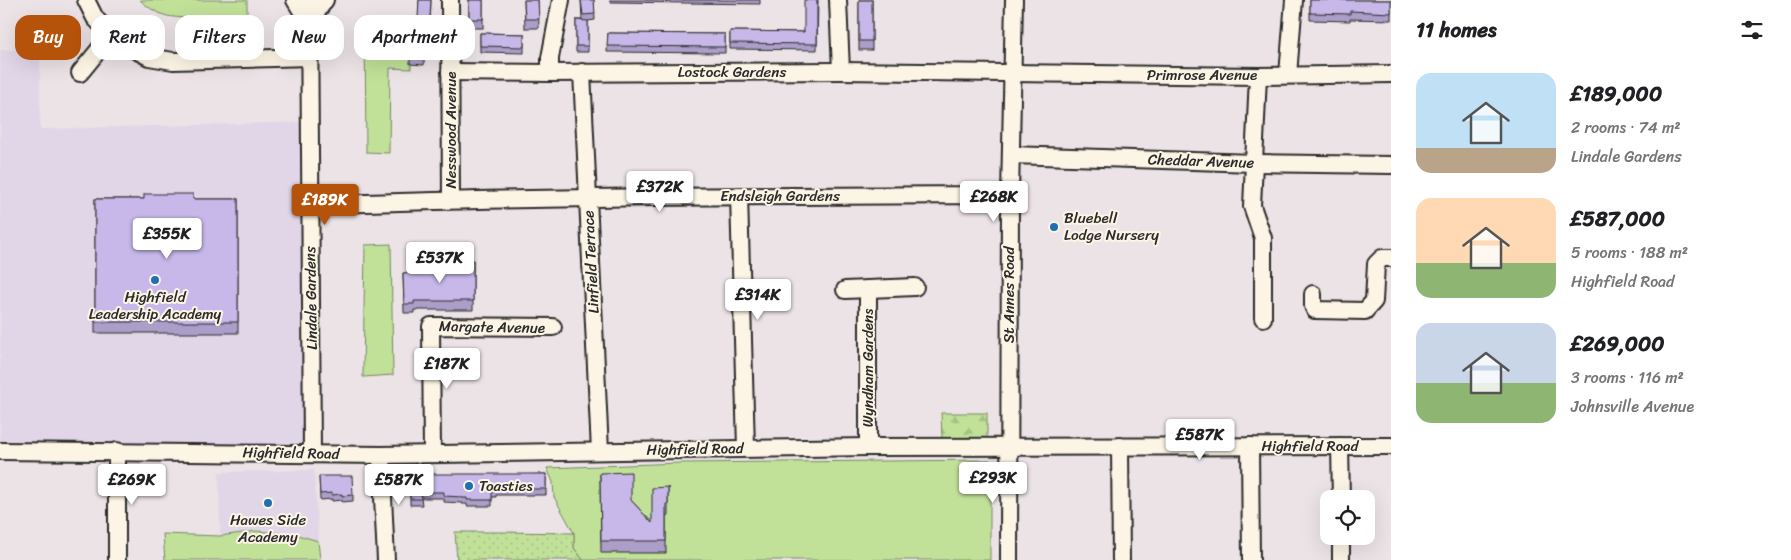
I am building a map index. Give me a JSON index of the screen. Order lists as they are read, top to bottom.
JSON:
{
  "streets": {
    "street": [
      "Lostock Gardens",
      "Primrose Avenue",
      "Nesswood Avenue",
      "Cheddar Avenue",
      "Endsleigh Gardens",
      "Linfield Terrace",
      "St Annes Road",
      "Lindale Gardens",
      "Margate Avenue",
      "Wyndham Gardens",
      "Highfield Road"
    ]
  },
  "crossings": [
    ["Lostock Gardens", "Primrose Avenue"],
    ["Lostock Gardens", "Nesswood Avenue"],
    ["Lostock Gardens", "Linfield Terrace"],
    ["Lostock Gardens", "St Annes Road"],
    ["Primrose Avenue", "St Annes Road"],
    ["Nesswood Avenue", "Endsleigh Gardens"],
    ["Cheddar Avenue", "St Annes Road"],
    ["Endsleigh Gardens", "Linfield Terrace"],
    ["Endsleigh Gardens", "St Annes Road"],
    ["Endsleigh Gardens", "Lindale Gardens"],
    ["Linfield Terrace", "Highfield Road"],
    ["St Annes Road", "Highfield Road"],
    ["Lindale Gardens", "Highfield Road"],
    ["Margate Avenue", "Highfield Road"],
    ["Wyndham Gardens", "Highfield Road"]
  ],
  "places": [
    "Bluebell Lodge Nursery",
    "Highfield Leadership Academy",
    "Toasties",
    "Hawes Side Academy"
  ],
  "page": {
    "heading": "11 homes",
    "chip": [
      "Buy",
      "Rent",
      "Filters",
      "New",
      "Apartment"
    ],
    "list": [
      {
        "name": "£189,000",
        "note": "2 rooms · 74 m² · Lindale Gardens"
      },
      {
        "name": "£587,000",
        "note": "5 rooms · 188 m² · Highfield Road"
      },
      {
        "name": "£269,000",
        "note": "3 rooms · 116 m² · Johnsville Avenue"
      }
    ],
    "price": [
      "£372K",
      "£268K",
      "£189K",
      "£355K",
      "£537K",
      "£314K",
      "£187K",
      "£587K",
      "£293K",
      "£269K",
      "£587K"
    ]
  }
}
